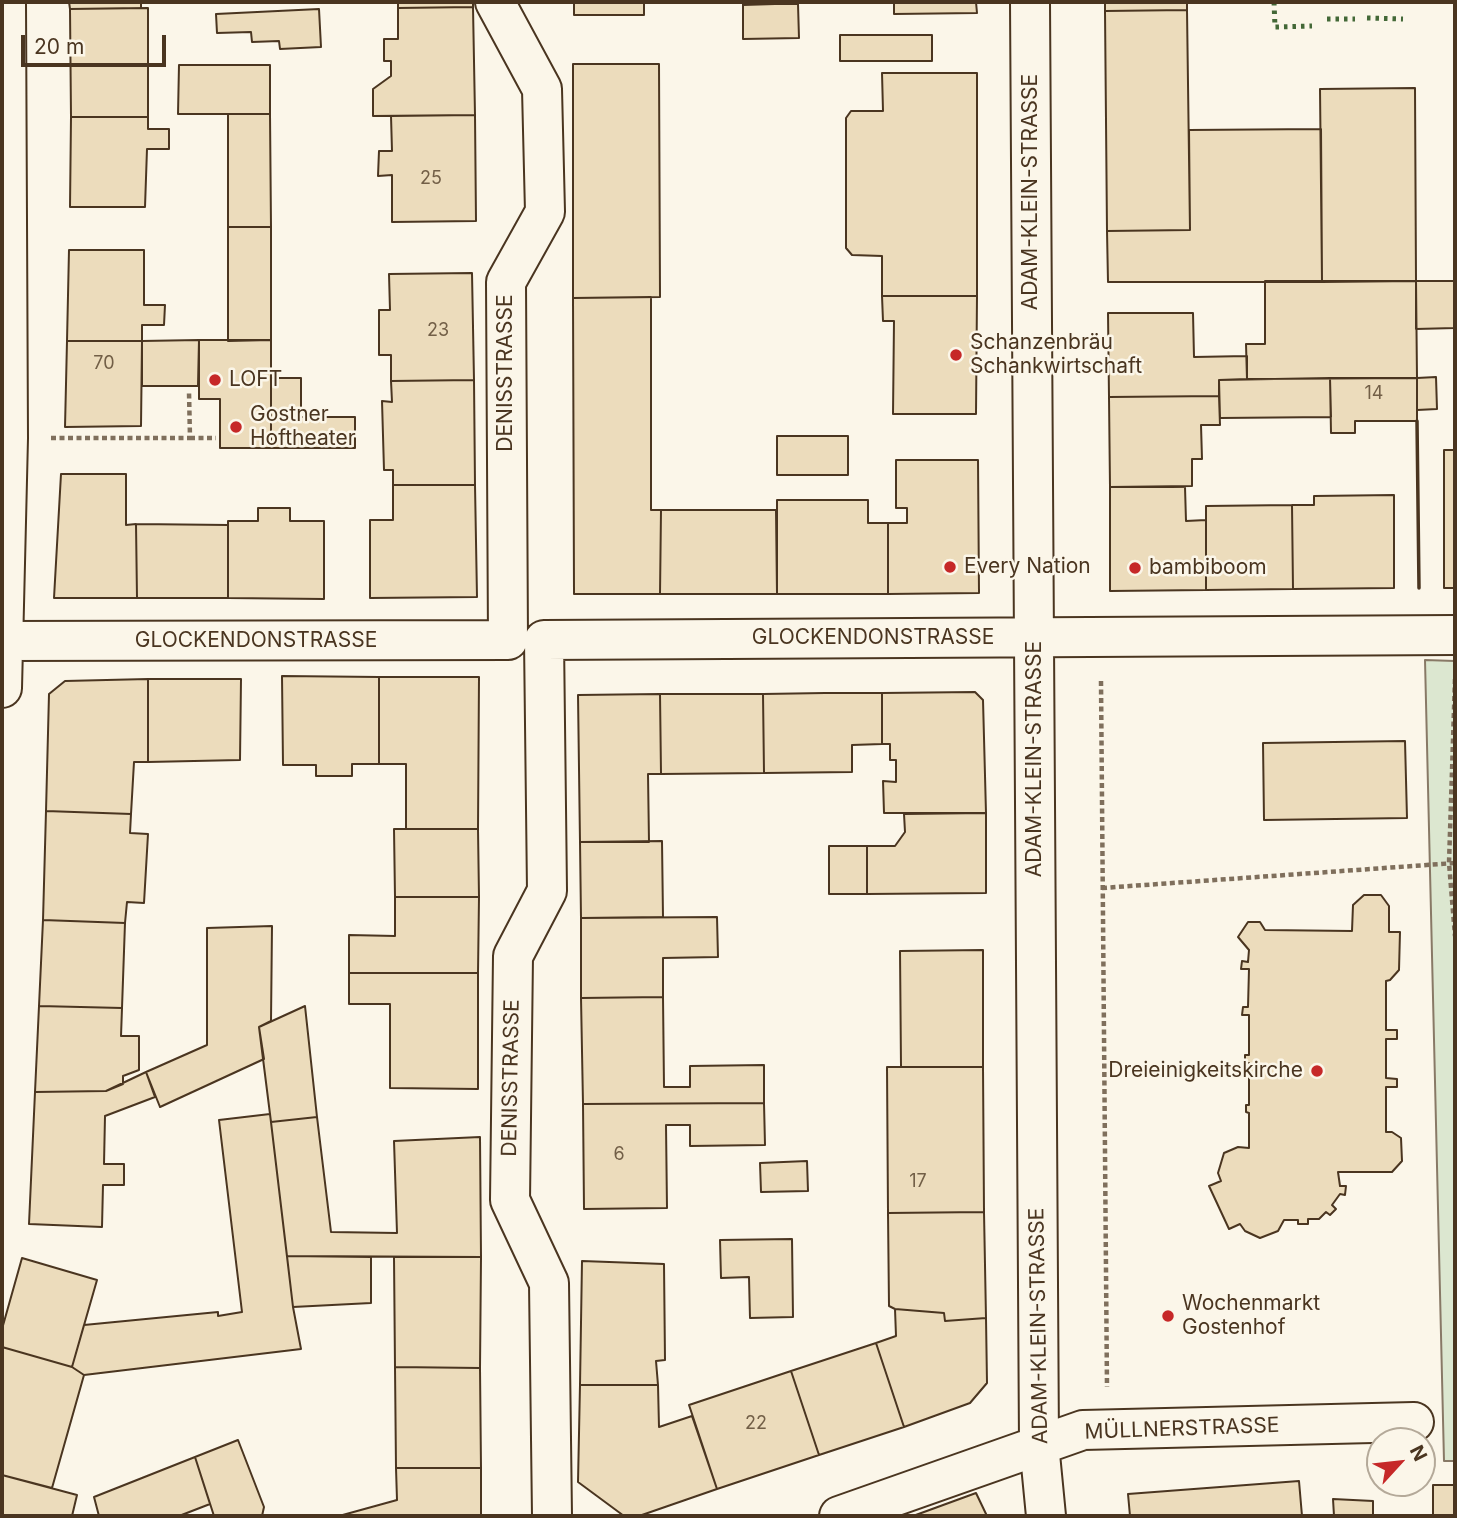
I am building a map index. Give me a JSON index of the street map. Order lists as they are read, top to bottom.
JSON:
{
  "streets": {
    "street": [
      "ADAM-KLEIN-STRASSE",
      "DENISSTRASSE",
      "GLOCKENDONSTRASSE",
      "MÜLLNERSTRASSE"
    ]
  },
  "crossings": [
    ["ADAM-KLEIN-STRASSE", "GLOCKENDONSTRASSE"],
    ["ADAM-KLEIN-STRASSE", "MÜLLNERSTRASSE"],
    ["DENISSTRASSE", "GLOCKENDONSTRASSE"]
  ],
  "places": [
    "Schanzenbräu Schankwirtschaft",
    "LOFT",
    "Gostner Hoftheater",
    "Every Nation",
    "bambiboom",
    "Dreieinigkeitskirche",
    "Wochenmarkt Gostenhof"
  ],
  "house_numbers": [
    "25",
    "23",
    "70",
    "14",
    "6",
    "17",
    "22"
  ],
  "scale_bar": "20 m",
  "north": "top right"
}
